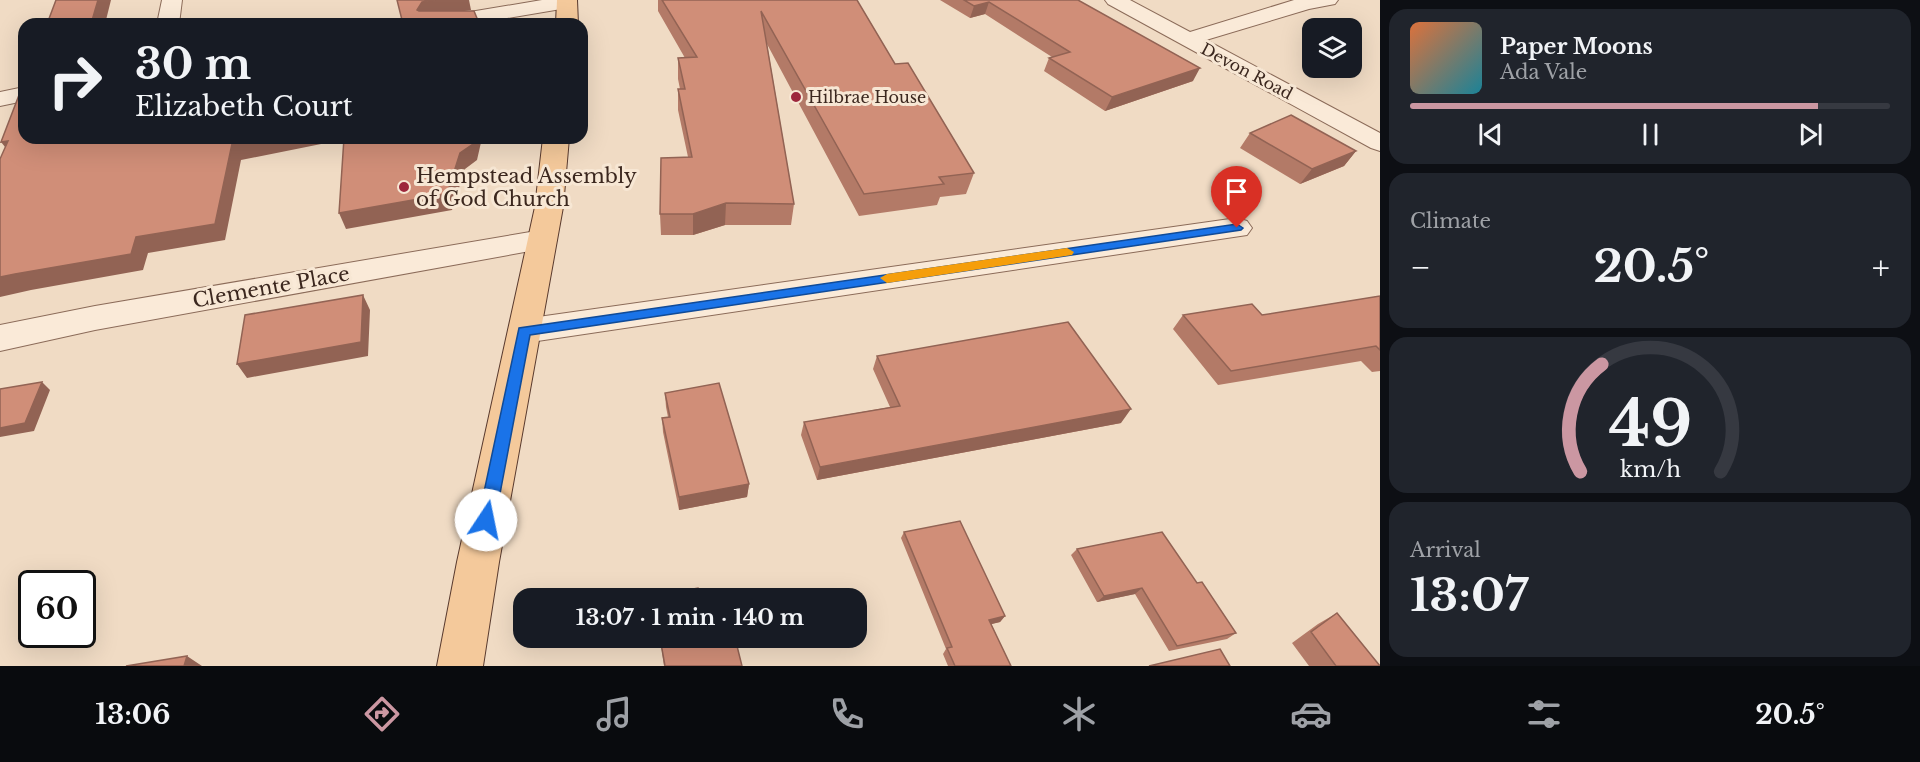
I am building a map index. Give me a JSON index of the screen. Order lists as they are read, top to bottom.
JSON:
{
  "streets": {
    "street": ["Devon Road", "Clemente Place"]
  },
  "places": ["Hilbrae House", "Hempstead Assembly of God Church"],
  "page": {
    "turn": ["30 m", "Elizabeth Court"],
    "song": ["Paper Moons", "Ada Vale"],
    "tile": [
      "Climate",
      ["Arrival", "13:07"]
    ],
    "heat": ["−", "20.5°", "+"],
    "limit": "60",
    "trip": "13:07 · 1 min · 140 m",
    "tabs": ["13:06", "20.5°"],
    "gauge": ["49", "km/h"]
  }
}
